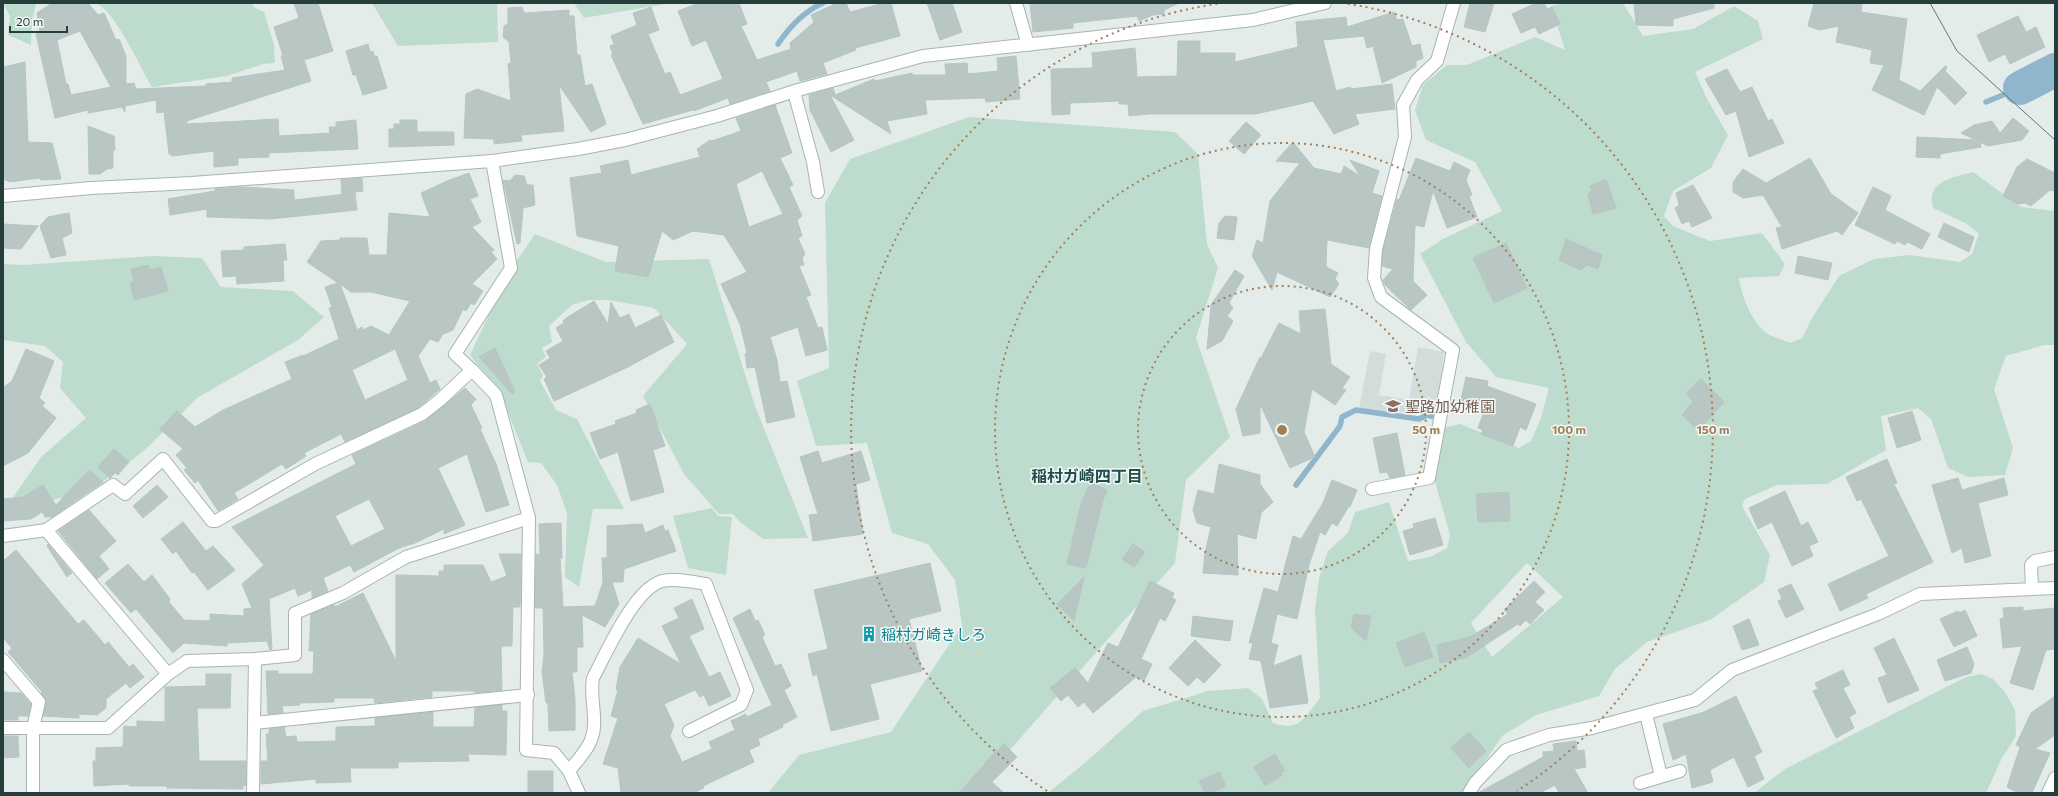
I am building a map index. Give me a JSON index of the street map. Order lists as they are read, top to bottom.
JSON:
{
  "districts": ["稲村ガ崎四丁目"],
  "places": {
    "school or university": ["聖路加幼稚園"],
    "building": ["稲村ガ崎きしろ"]
  },
  "scale_bar": "20 m",
  "rings": ["50 m", "100 m", "150 m"]
}
